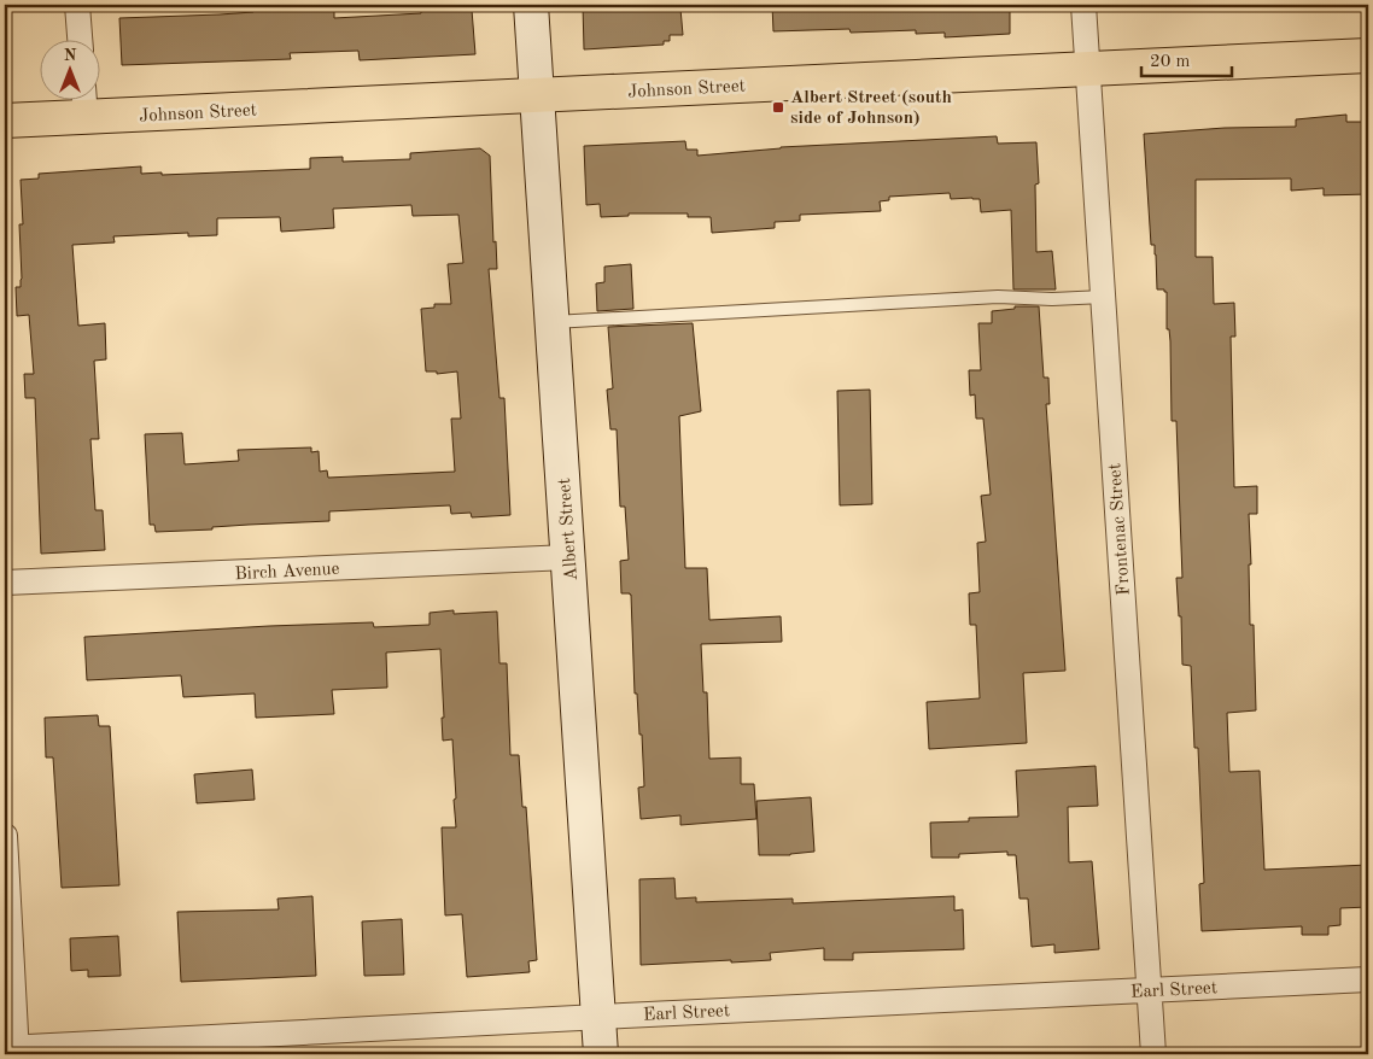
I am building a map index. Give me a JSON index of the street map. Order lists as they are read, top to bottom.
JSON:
{
  "streets": {
    "main road": ["Johnson Street"],
    "street": [
      "Albert Street",
      "Frontenac Street",
      "Birch Avenue",
      "Earl Street"
    ]
  },
  "crossings": [
    ["Johnson Street", "Albert Street"],
    ["Johnson Street", "Frontenac Street"],
    ["Albert Street", "Birch Avenue"],
    ["Albert Street", "Earl Street"],
    ["Frontenac Street", "Earl Street"]
  ],
  "places": {
    "transit": ["Albert Street (south side of Johnson)"]
  },
  "scale_bar": "20 m",
  "north": "top"
}
